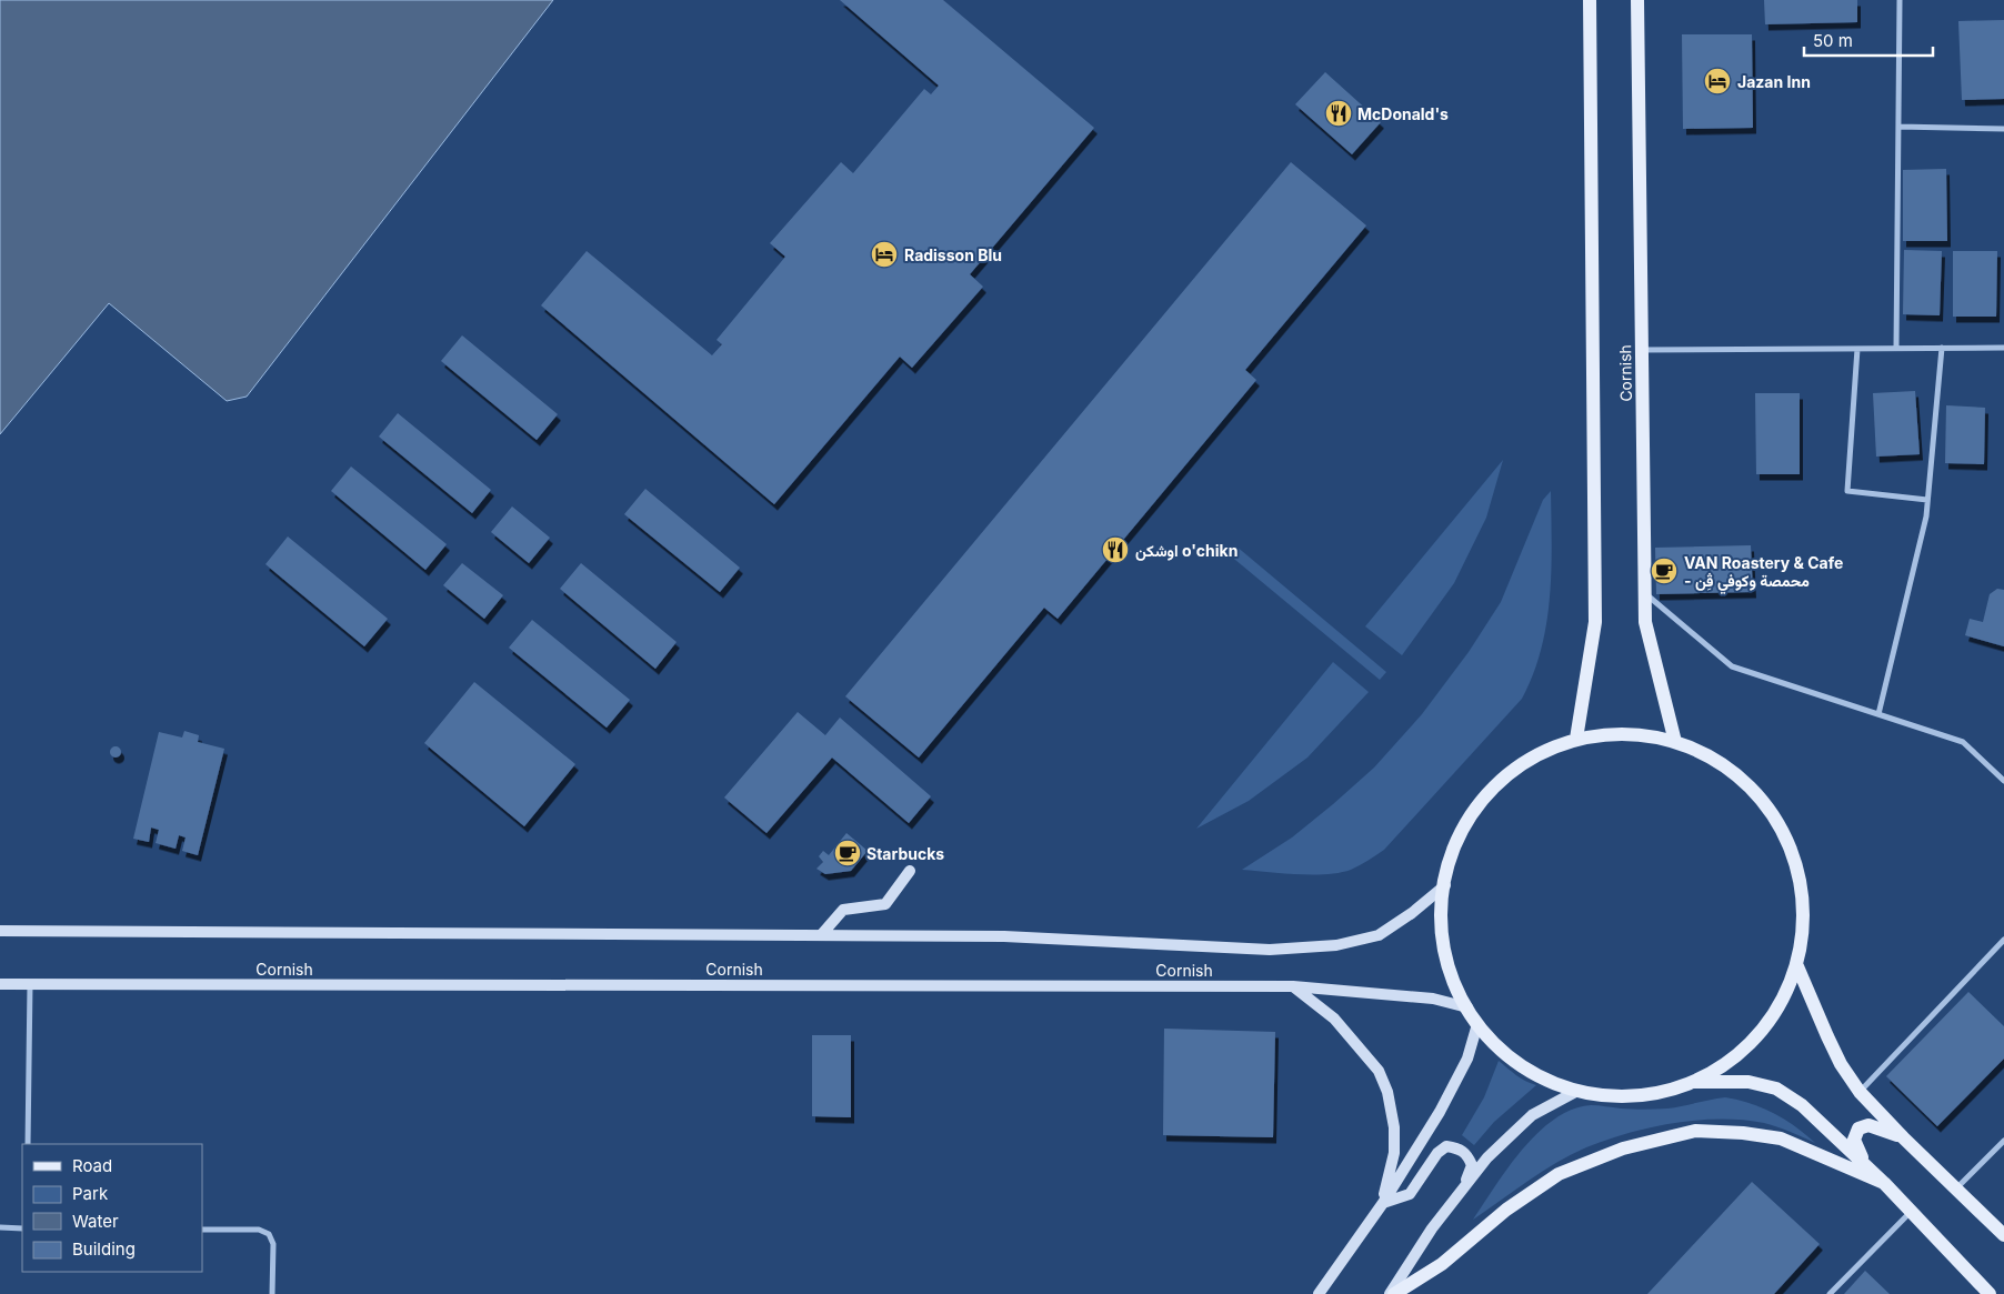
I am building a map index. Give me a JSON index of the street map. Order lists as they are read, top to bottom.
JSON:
{
  "streets": {
    "main road": ["Cornish"]
  },
  "places": {
    "hotel": ["Jazan Inn", "Radisson Blu"],
    "restaurant": ["McDonald's", "اوشكن o'chikn"],
    "cafe": ["VAN Roastery & Cafe - محمصة وكوفي ڤِن", "Starbucks"]
  },
  "legend": [
    "Road",
    "Park",
    "Water",
    "Building"
  ],
  "scale_bar": "50 m"
}
